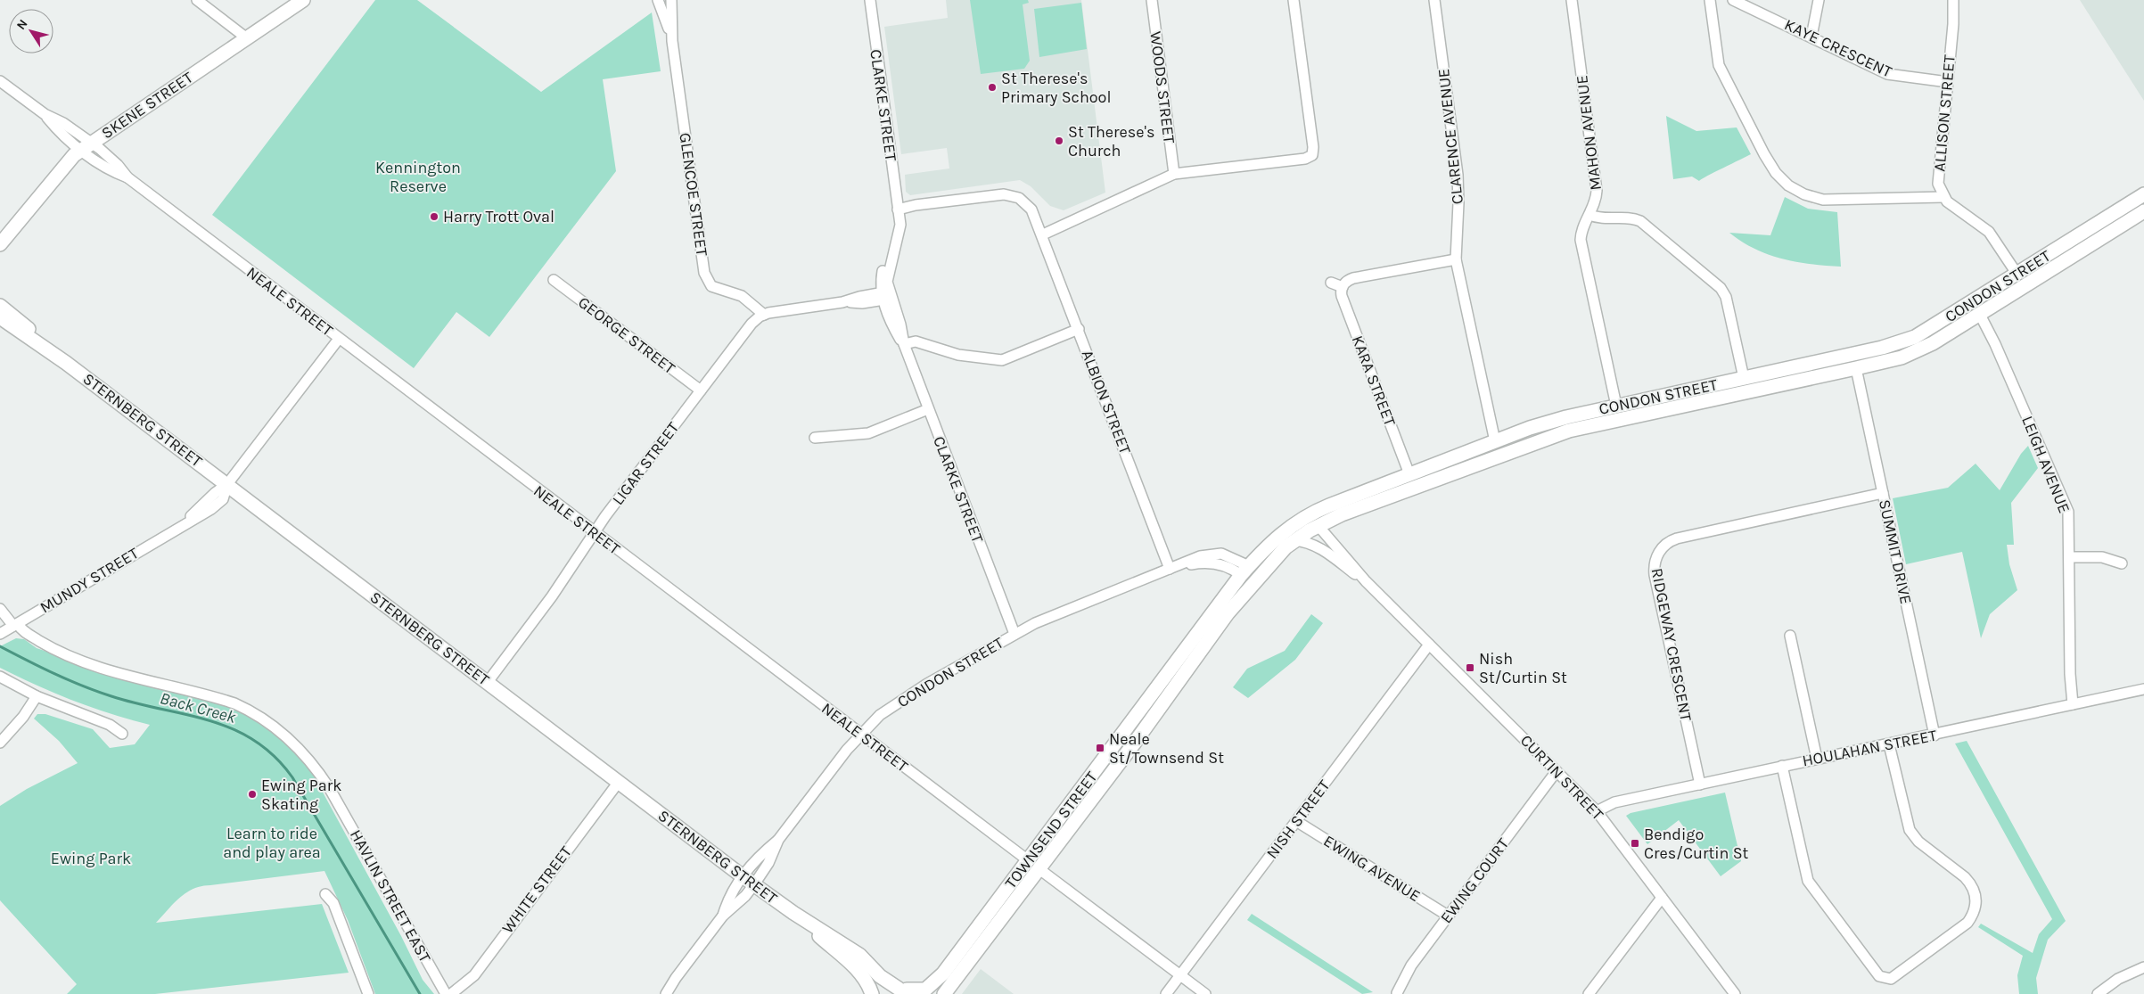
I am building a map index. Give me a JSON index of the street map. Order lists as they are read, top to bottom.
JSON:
{
  "streets": {
    "main road": [
      "SKENE STREET",
      "MAHON AVENUE",
      "CLARENCE AVENUE",
      "CONDON STREET",
      "STERNBERG STREET",
      "TOWNSEND STREET"
    ],
    "street": [
      "KAYE CRESCENT",
      "WOODS STREET",
      "CLARKE STREET",
      "ALLISON STREET",
      "GLENCOE STREET",
      "NEALE STREET",
      "GEORGE STREET",
      "KARA STREET",
      "ALBION STREET",
      "LIGAR STREET",
      "LEIGH AVENUE",
      "SUMMIT DRIVE",
      "MUNDY STREET",
      "RIDGEWAY CRESCENT",
      "HOULAHAN STREET",
      "CURTIN STREET",
      "NISH STREET",
      "EWING AVENUE",
      "EWING COURT",
      "WHITE STREET",
      "HAVLIN STREET EAST"
    ]
  },
  "crossings": [
    ["KAYE CRESCENT", "ALLISON STREET"],
    ["SKENE STREET", "NEALE STREET"],
    ["CLARKE STREET", "CONDON STREET"],
    ["CLARKE STREET", "ALBION STREET"],
    ["MAHON AVENUE", "CONDON STREET"],
    ["CLARENCE AVENUE", "CONDON STREET"],
    ["GLENCOE STREET", "LIGAR STREET"],
    ["CONDON STREET", "NEALE STREET"],
    ["CONDON STREET", "KARA STREET"],
    ["CONDON STREET", "ALBION STREET"],
    ["CONDON STREET", "STERNBERG STREET"],
    ["CONDON STREET", "LEIGH AVENUE"],
    ["CONDON STREET", "SUMMIT DRIVE"],
    ["CONDON STREET", "CURTIN STREET"],
    ["CONDON STREET", "TOWNSEND STREET"],
    ["NEALE STREET", "LIGAR STREET"],
    ["NEALE STREET", "MUNDY STREET"],
    ["NEALE STREET", "TOWNSEND STREET"],
    ["GEORGE STREET", "LIGAR STREET"],
    ["STERNBERG STREET", "LIGAR STREET"],
    ["STERNBERG STREET", "MUNDY STREET"],
    ["STERNBERG STREET", "TOWNSEND STREET"],
    ["STERNBERG STREET", "WHITE STREET"],
    ["LEIGH AVENUE", "HOULAHAN STREET"],
    ["SUMMIT DRIVE", "RIDGEWAY CRESCENT"],
    ["SUMMIT DRIVE", "HOULAHAN STREET"],
    ["MUNDY STREET", "HAVLIN STREET EAST"],
    ["RIDGEWAY CRESCENT", "HOULAHAN STREET"],
    ["HOULAHAN STREET", "CURTIN STREET"],
    ["CURTIN STREET", "NISH STREET"],
    ["CURTIN STREET", "EWING COURT"],
    ["NISH STREET", "EWING AVENUE"],
    ["EWING AVENUE", "EWING COURT"]
  ],
  "water": ["Back Creek"],
  "parks": ["Kennington Reserve", "Learn to ride and play area", "Ewing Park"],
  "places": {
    "other": [
      "St Therese's Primary School",
      "St Therese's Church",
      "Harry Trott Oval",
      "Ewing Park Skating"
    ],
    "transit": ["Nish St/Curtin St", "Neale St/Townsend St", "Bendigo Cres/Curtin St"]
  },
  "north": "top left"
}
